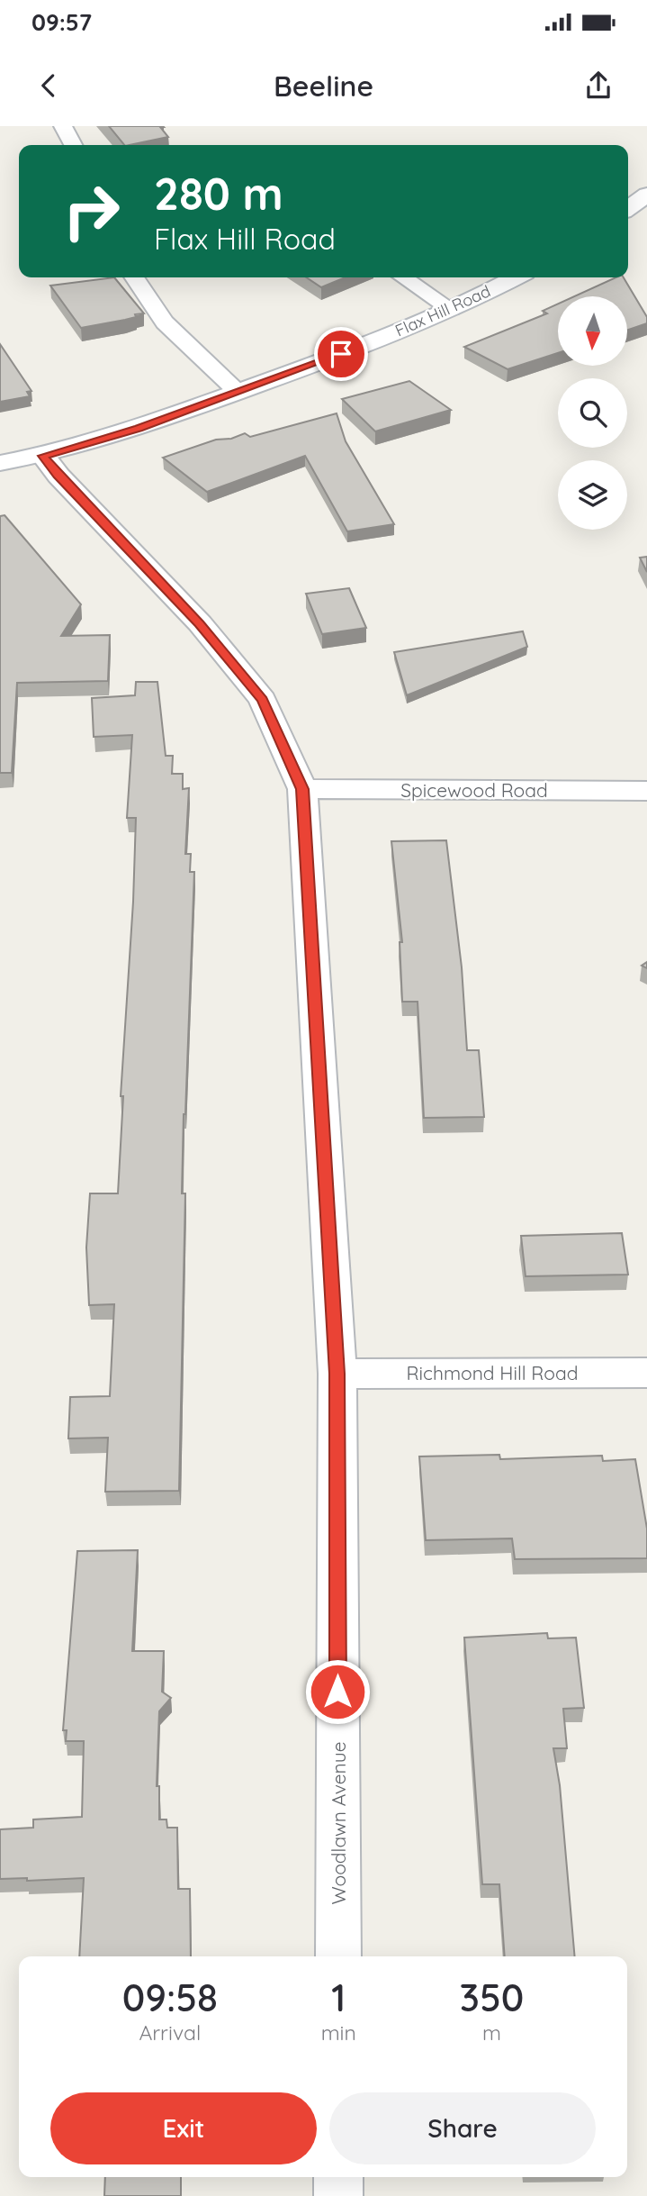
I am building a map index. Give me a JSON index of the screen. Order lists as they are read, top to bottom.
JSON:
{
  "streets": {
    "street": [
      "Flax Hill Road",
      "Spicewood Road",
      "Richmond Hill Road",
      "Woodlawn Avenue"
    ]
  },
  "crossings": [
    ["Flax Hill Road", "Woodlawn Avenue"],
    ["Spicewood Road", "Woodlawn Avenue"],
    ["Richmond Hill Road", "Woodlawn Avenue"]
  ],
  "north": "bottom",
  "page": {
    "status": "09:57",
    "header": "Beeline",
    "turn": ["280 m", "Flax Hill Road"],
    "eta": [
      "09:58",
      "Arrival",
      "1",
      "min",
      "350",
      "m"
    ],
    "buttons": ["Exit", "Share"]
  }
}
